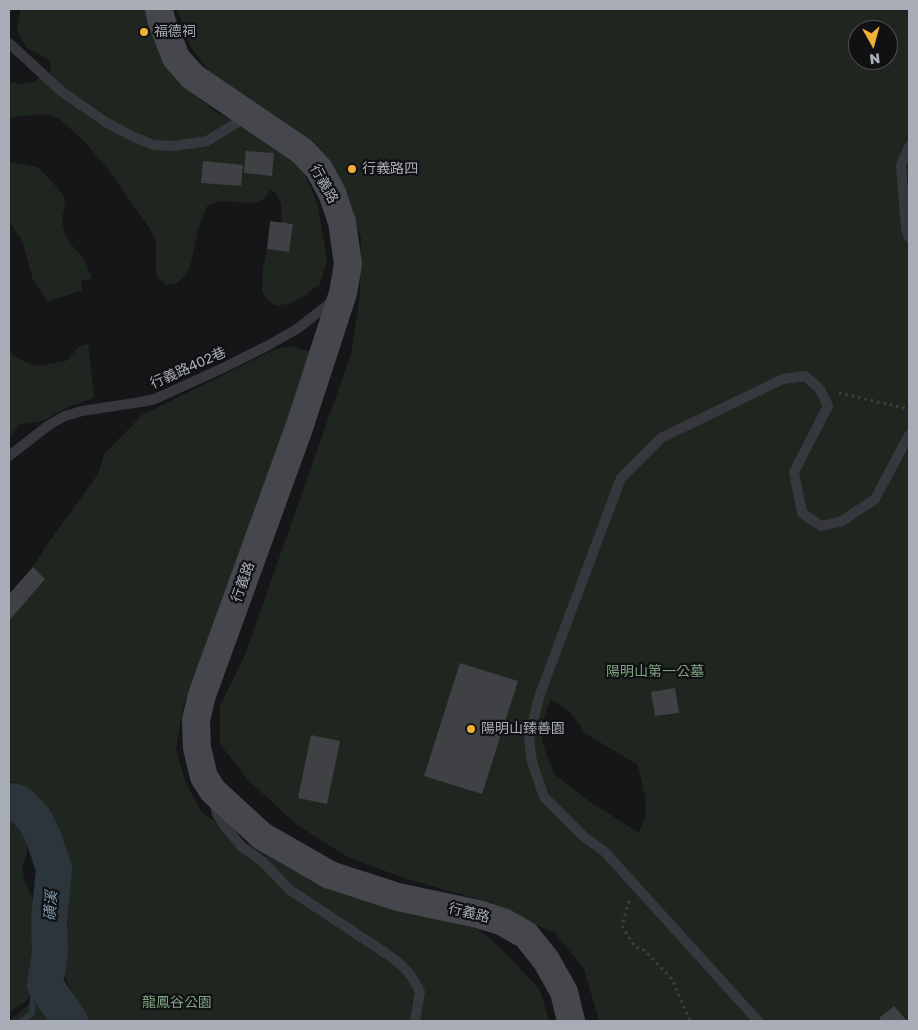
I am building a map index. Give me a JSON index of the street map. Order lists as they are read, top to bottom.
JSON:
{
  "streets": {
    "street": ["行義路"],
    "lane": ["行義路402巷"]
  },
  "crossings": [
    ["行義路", "行義路402巷"]
  ],
  "water": ["磺溪"],
  "parks": ["陽明山第一公墓", "龍鳳谷公園"],
  "places": ["福德祠", "行義路四", "陽明山臻善園"],
  "north": "bottom"
}
